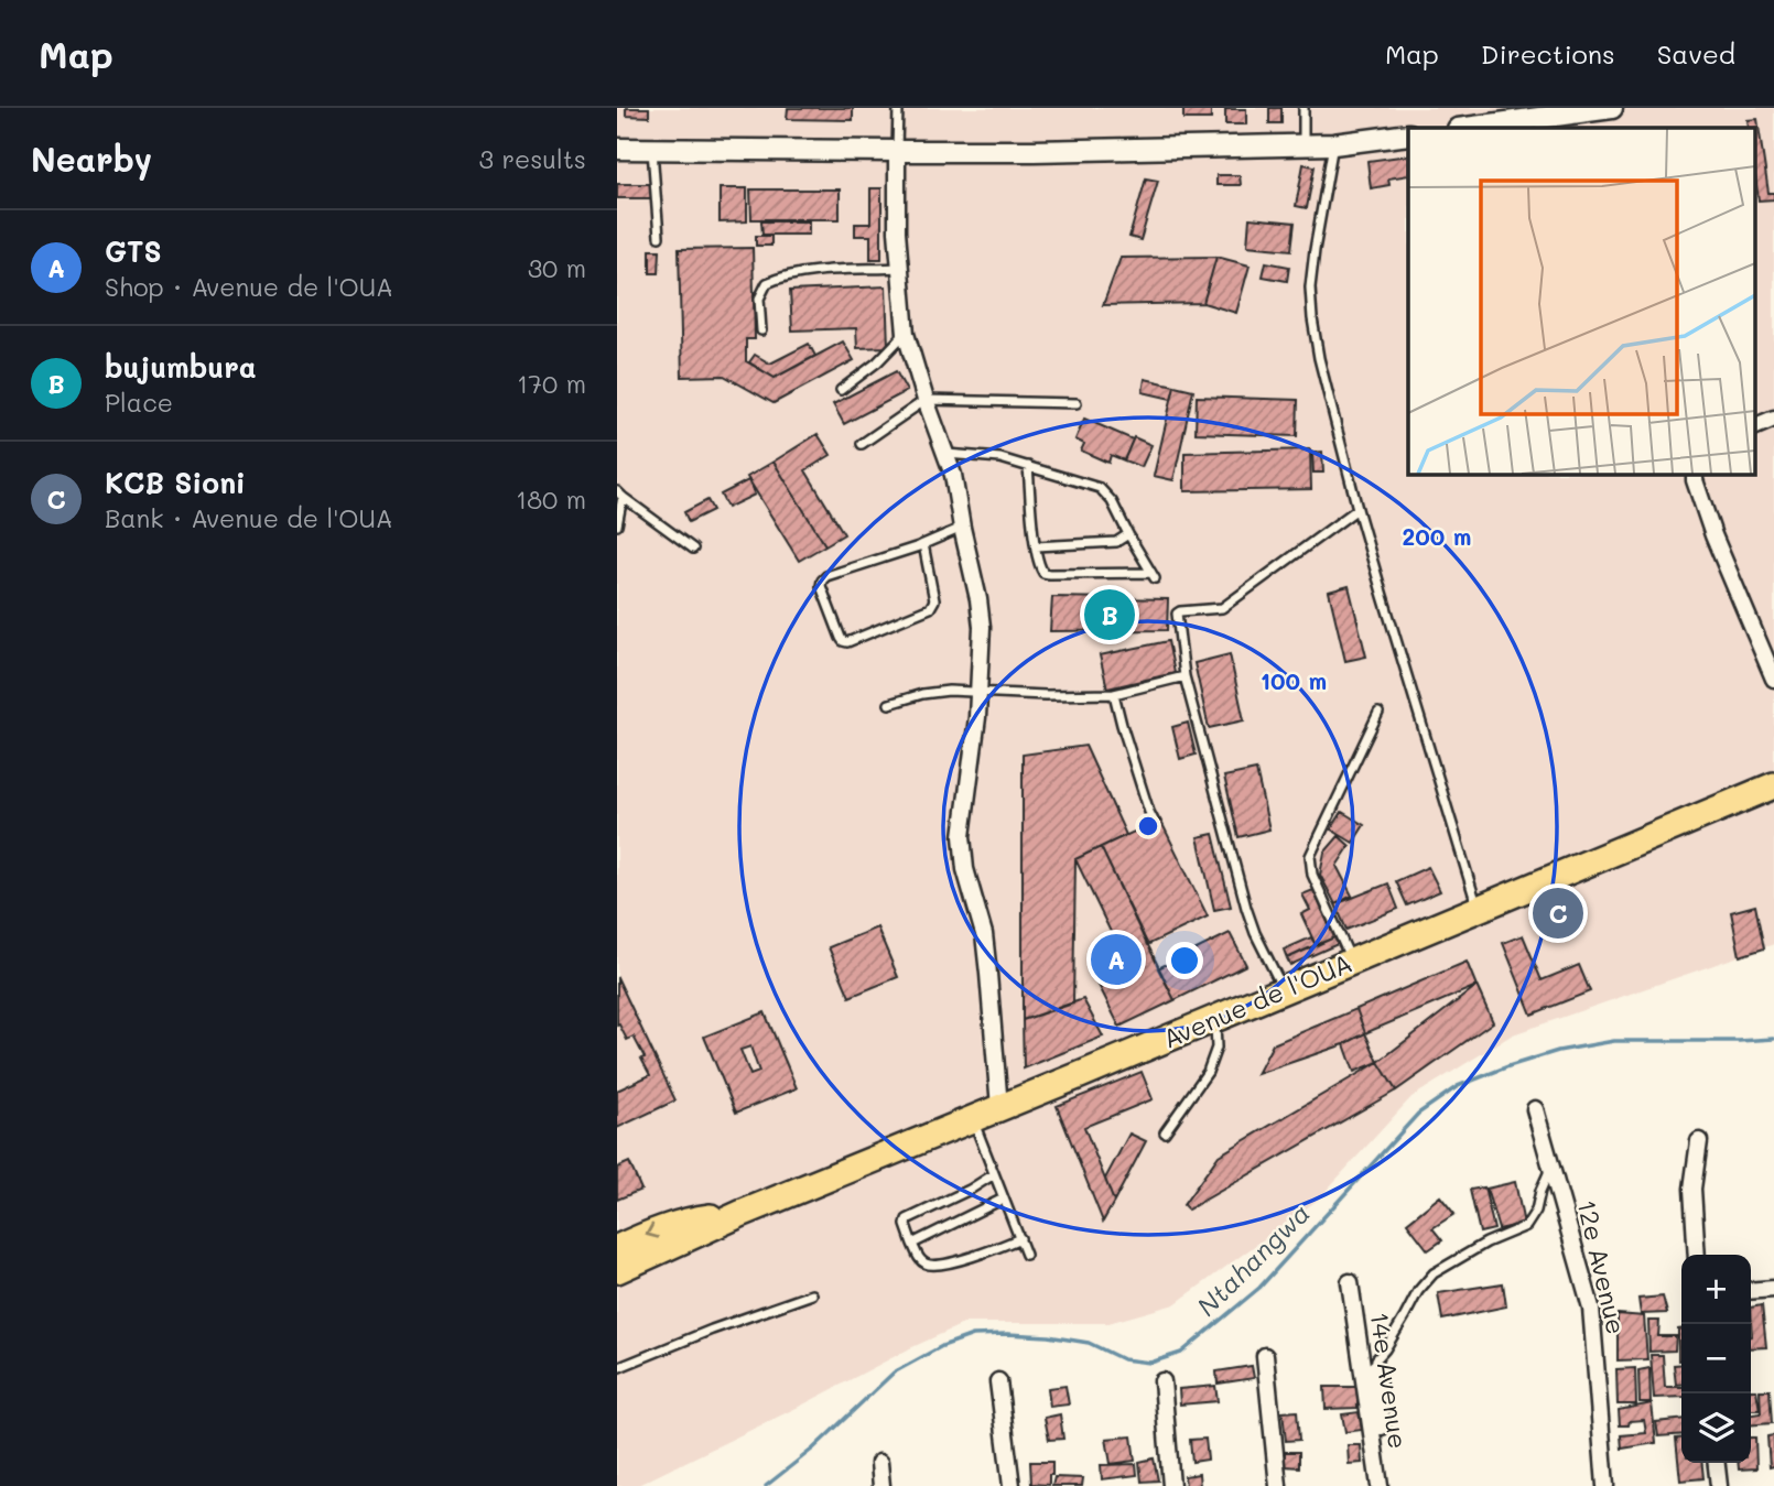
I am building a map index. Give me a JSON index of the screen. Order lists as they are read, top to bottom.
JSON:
{
  "streets": {
    "main road": ["Avenue de l'OUA"],
    "street": ["12e Avenue", "14e Avenue"]
  },
  "water": ["Ntahangwa"],
  "page": {
    "header": "Map",
    "nav": ["Map", "Directions", "Saved"],
    "heading": ["Nearby", "3 results"],
    "list": [
      {
        "mark": "A",
        "name": "GTS",
        "note": "Shop · Avenue de l'OUA",
        "value": "30 m"
      },
      {
        "mark": "B",
        "name": "bujumbura",
        "note": "Place",
        "value": "170 m"
      },
      {
        "mark": "C",
        "name": "KCB Sioni",
        "note": "Bank · Avenue de l'OUA",
        "value": "180 m"
      }
    ],
    "pins": ["B", "C", "A"],
    "map_buttons": ["+", "−"]
  },
  "rings": ["200 m", "100 m"]
}
